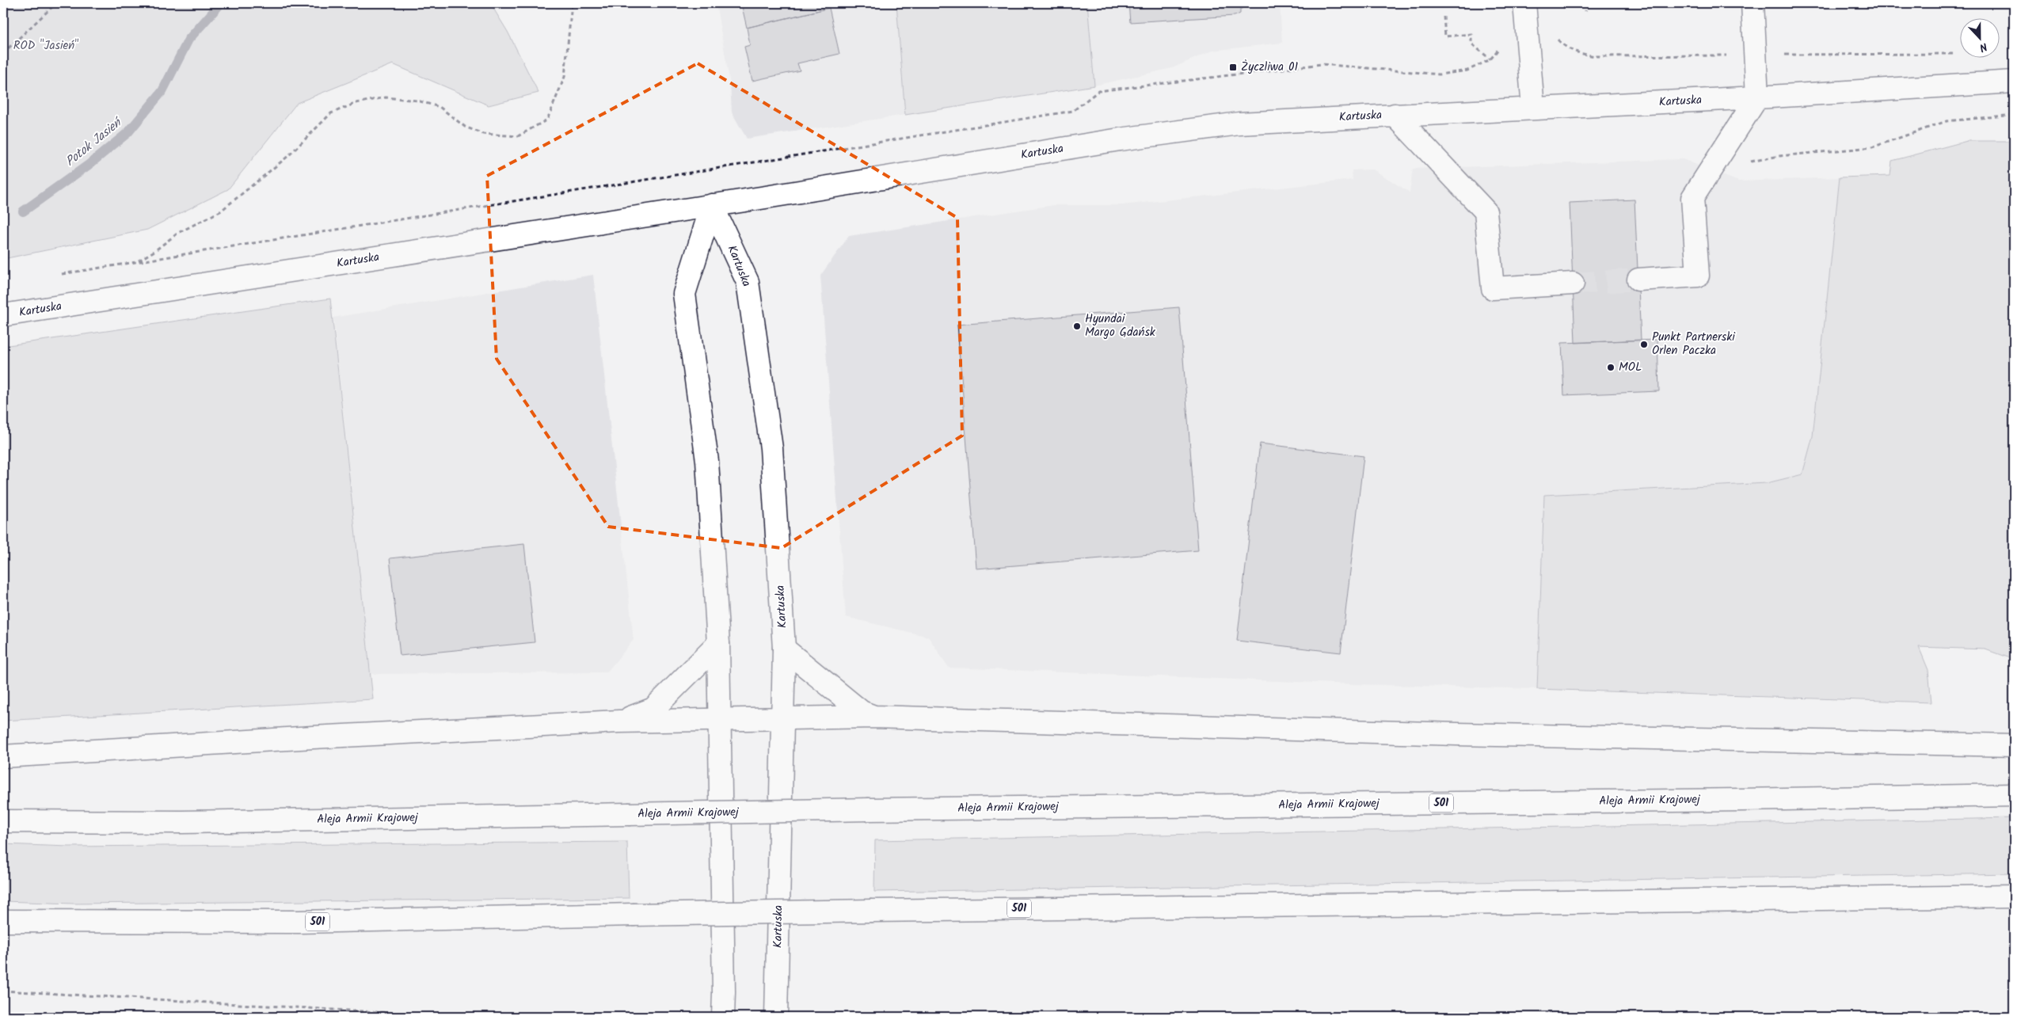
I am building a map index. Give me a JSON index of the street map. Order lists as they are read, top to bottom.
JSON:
{
  "streets": {
    "main road": ["Kartuska", "Aleja Armii Krajowej", "501"]
  },
  "water": ["Potok Jasień"],
  "parks": ["ROD \"Jasień\""],
  "places": {
    "transit": ["Życzliwa 01"],
    "other": ["Hyundai Margo Gdańsk", "Punkt Partnerski Orlen Paczka", "MOL"]
  },
  "north": "bottom"
}
